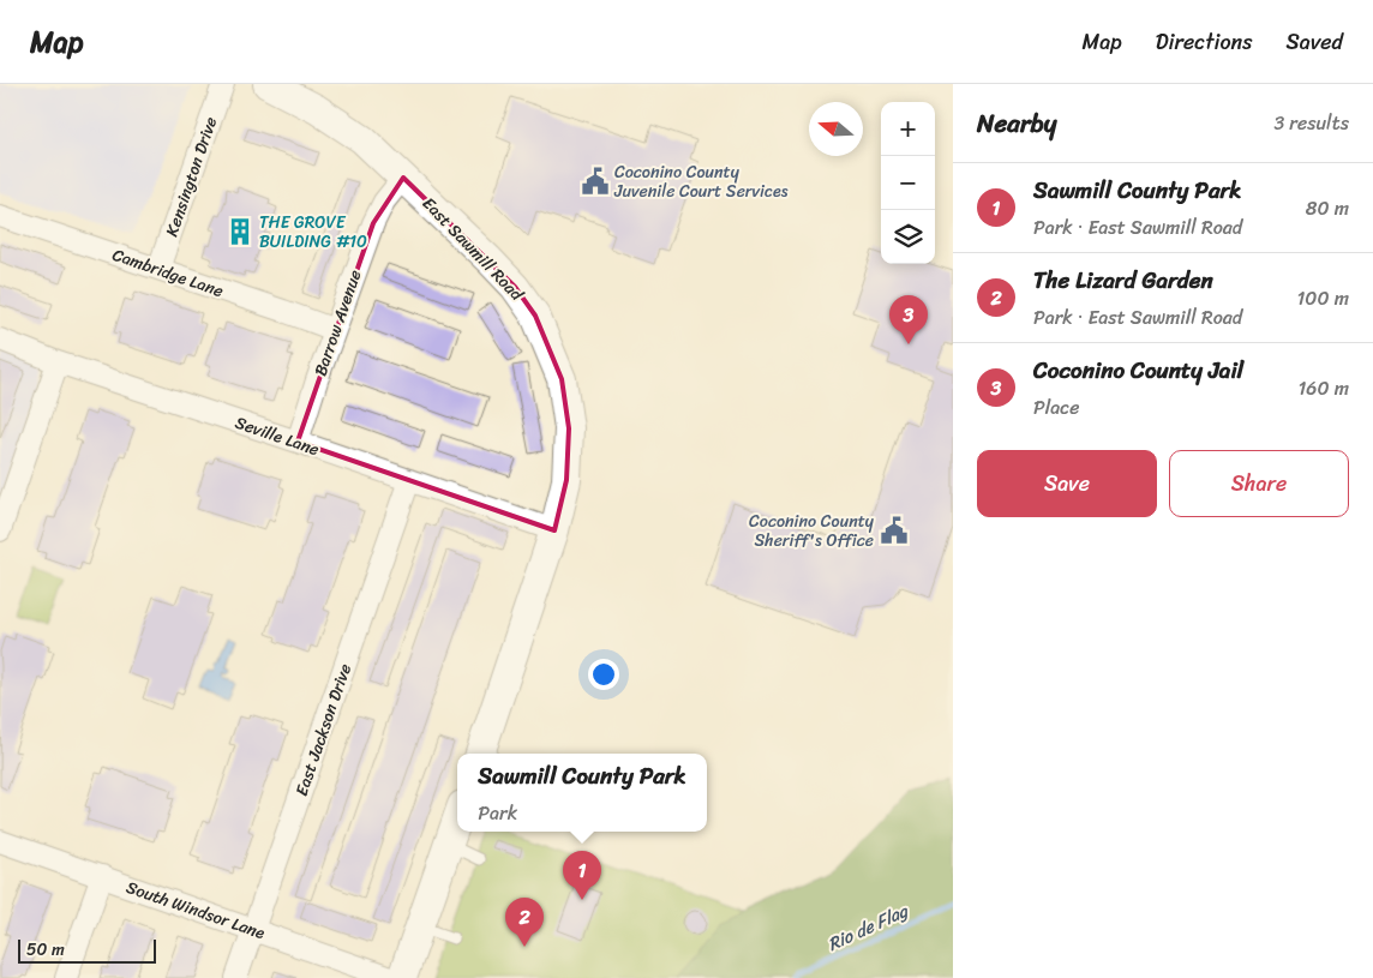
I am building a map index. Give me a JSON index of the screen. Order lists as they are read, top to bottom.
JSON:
{
  "streets": {
    "street": [
      "Kensington Drive",
      "East Sawmill Road",
      "Cambridge Lane",
      "Barrow Avenue",
      "Seville Lane",
      "East Jackson Drive",
      "South Windsor Lane"
    ]
  },
  "crossings": [
    ["Kensington Drive", "Cambridge Lane"],
    ["East Sawmill Road", "Barrow Avenue"],
    ["East Sawmill Road", "Seville Lane"],
    ["Cambridge Lane", "Barrow Avenue"],
    ["Barrow Avenue", "Seville Lane"],
    ["Seville Lane", "East Jackson Drive"],
    ["East Jackson Drive", "South Windsor Lane"]
  ],
  "water": ["Rio de Flag"],
  "places": {
    "public building": ["Coconino County Juvenile Court Services", "Coconino County Sheriff's Office"],
    "building": ["THE GROVE BUILDING #10"]
  },
  "scale_bar": "50 m",
  "north": "left",
  "page": {
    "header": "Map",
    "nav": ["Map", "Directions", "Saved"],
    "heading": ["Nearby", "3 results"],
    "map_buttons": ["+", "−"],
    "list": [
      {
        "mark": "1",
        "name": "Sawmill County Park",
        "note": "Park · East Sawmill Road",
        "value": "80 m"
      },
      {
        "mark": "2",
        "name": "The Lizard Garden",
        "note": "Park · East Sawmill Road",
        "value": "100 m"
      },
      {
        "mark": "3",
        "name": "Coconino County Jail",
        "note": "Place",
        "value": "160 m"
      }
    ],
    "pins": ["3", "1", "2"],
    "buttons": ["Save", "Share"],
    "popup": ["Sawmill County Park", "Park"],
    "scale": "50 m"
  }
}
